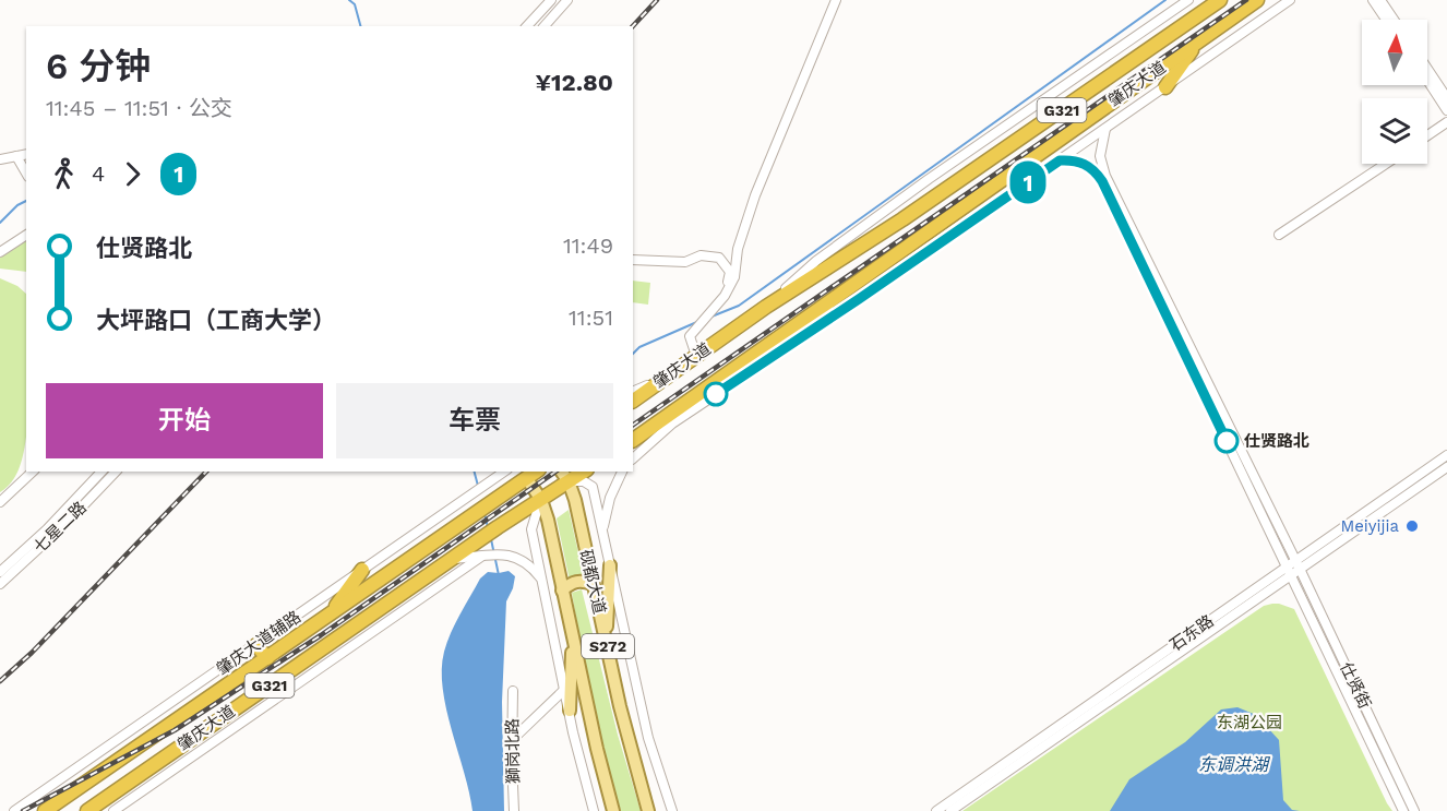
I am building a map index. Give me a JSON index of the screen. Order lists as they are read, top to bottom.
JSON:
{
  "streets": {
    "highway": ["肇庆大道", "G321"],
    "main road": ["砚都大道", "S272"],
    "street": [
      "七星二路",
      "石东路",
      "肇庆大道辅路",
      "仕贤街",
      "獅岗北路"
    ]
  },
  "crossings": [
    ["肇庆大道", "砚都大道"],
    ["石东路", "仕贤街"]
  ],
  "water": ["东调洪湖"],
  "parks": ["东湖公园"],
  "places": ["仕贤路北", "Meiyijia"],
  "lines": ["bus line 1"],
  "north": "top",
  "page": {
    "on_map": "1",
    "heading": ["6 分钟", "11:45 – 11:51 · 公交", "¥12.80"],
    "legs": ["4", "1"],
    "list": [
      {
        "name": "仕贤路北",
        "value": "11:49"
      },
      {
        "name": "大坪路口（工商大学）",
        "value": "11:51"
      }
    ],
    "buttons": ["开始", "车票"]
  }
}
